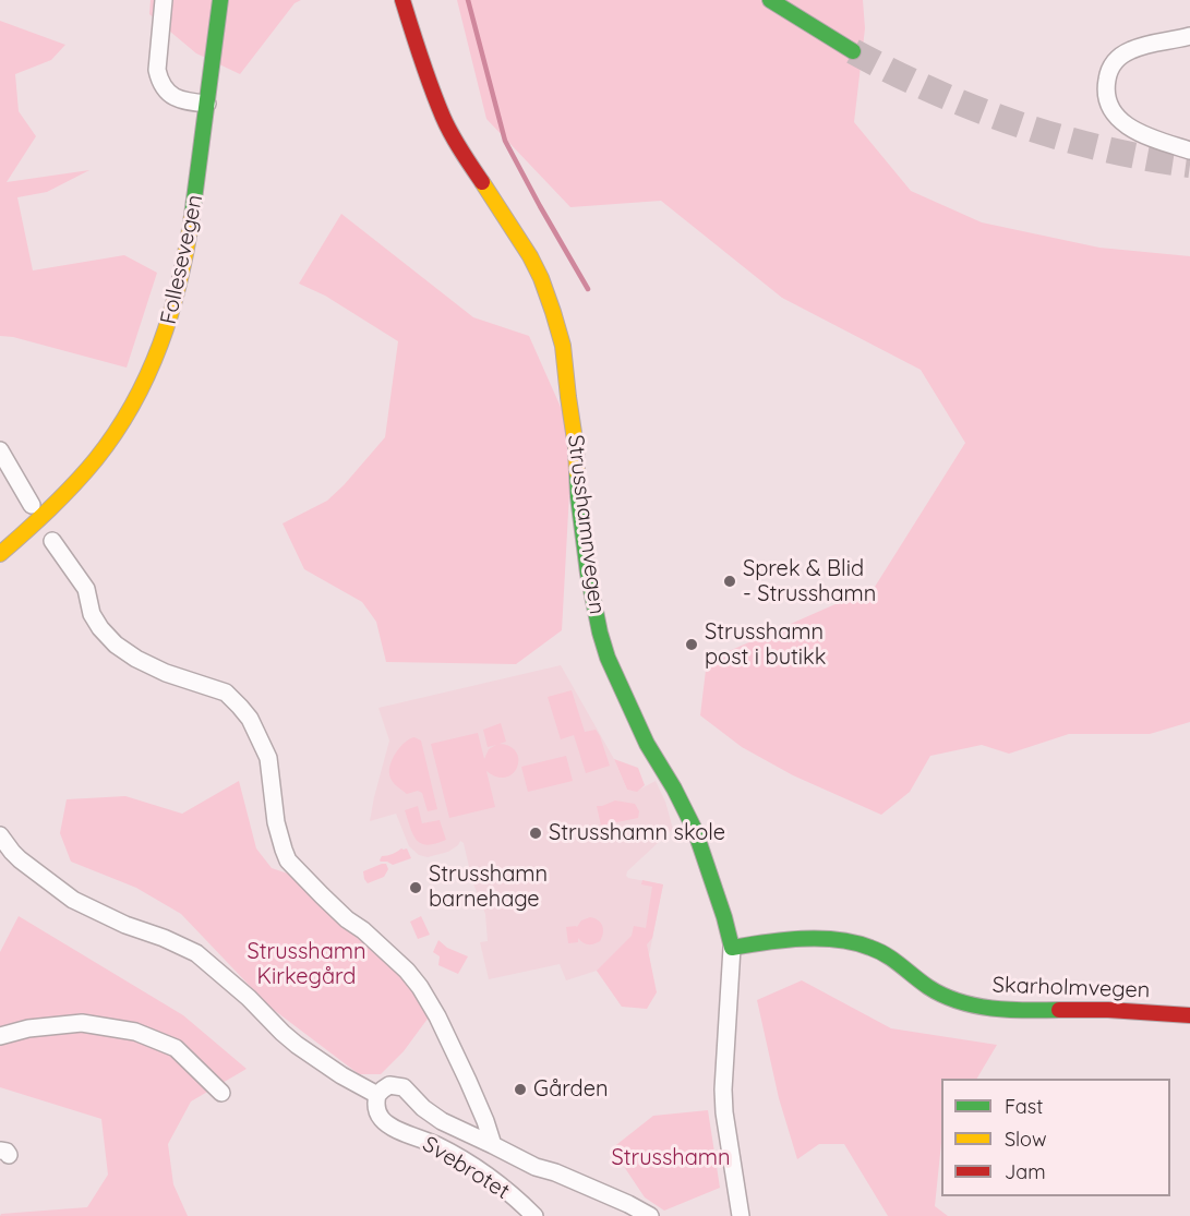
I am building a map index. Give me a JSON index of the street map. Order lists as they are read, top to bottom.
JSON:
{
  "streets": {
    "street": [
      "Follesevegen",
      "Strusshamnvegen",
      "Skarholmvegen",
      "Svebrotet"
    ]
  },
  "crossings": [
    ["Strusshamnvegen", "Skarholmvegen"]
  ],
  "parks": ["Strusshamn Kirkegård", "Strusshamn"],
  "places": [
    "Sprek & Blid - Strusshamn",
    "Strusshamn post i butikk",
    "Strusshamn skole",
    "Strusshamn barnehage",
    "Gården"
  ],
  "legend": ["Fast", "Slow", "Jam"]
}
